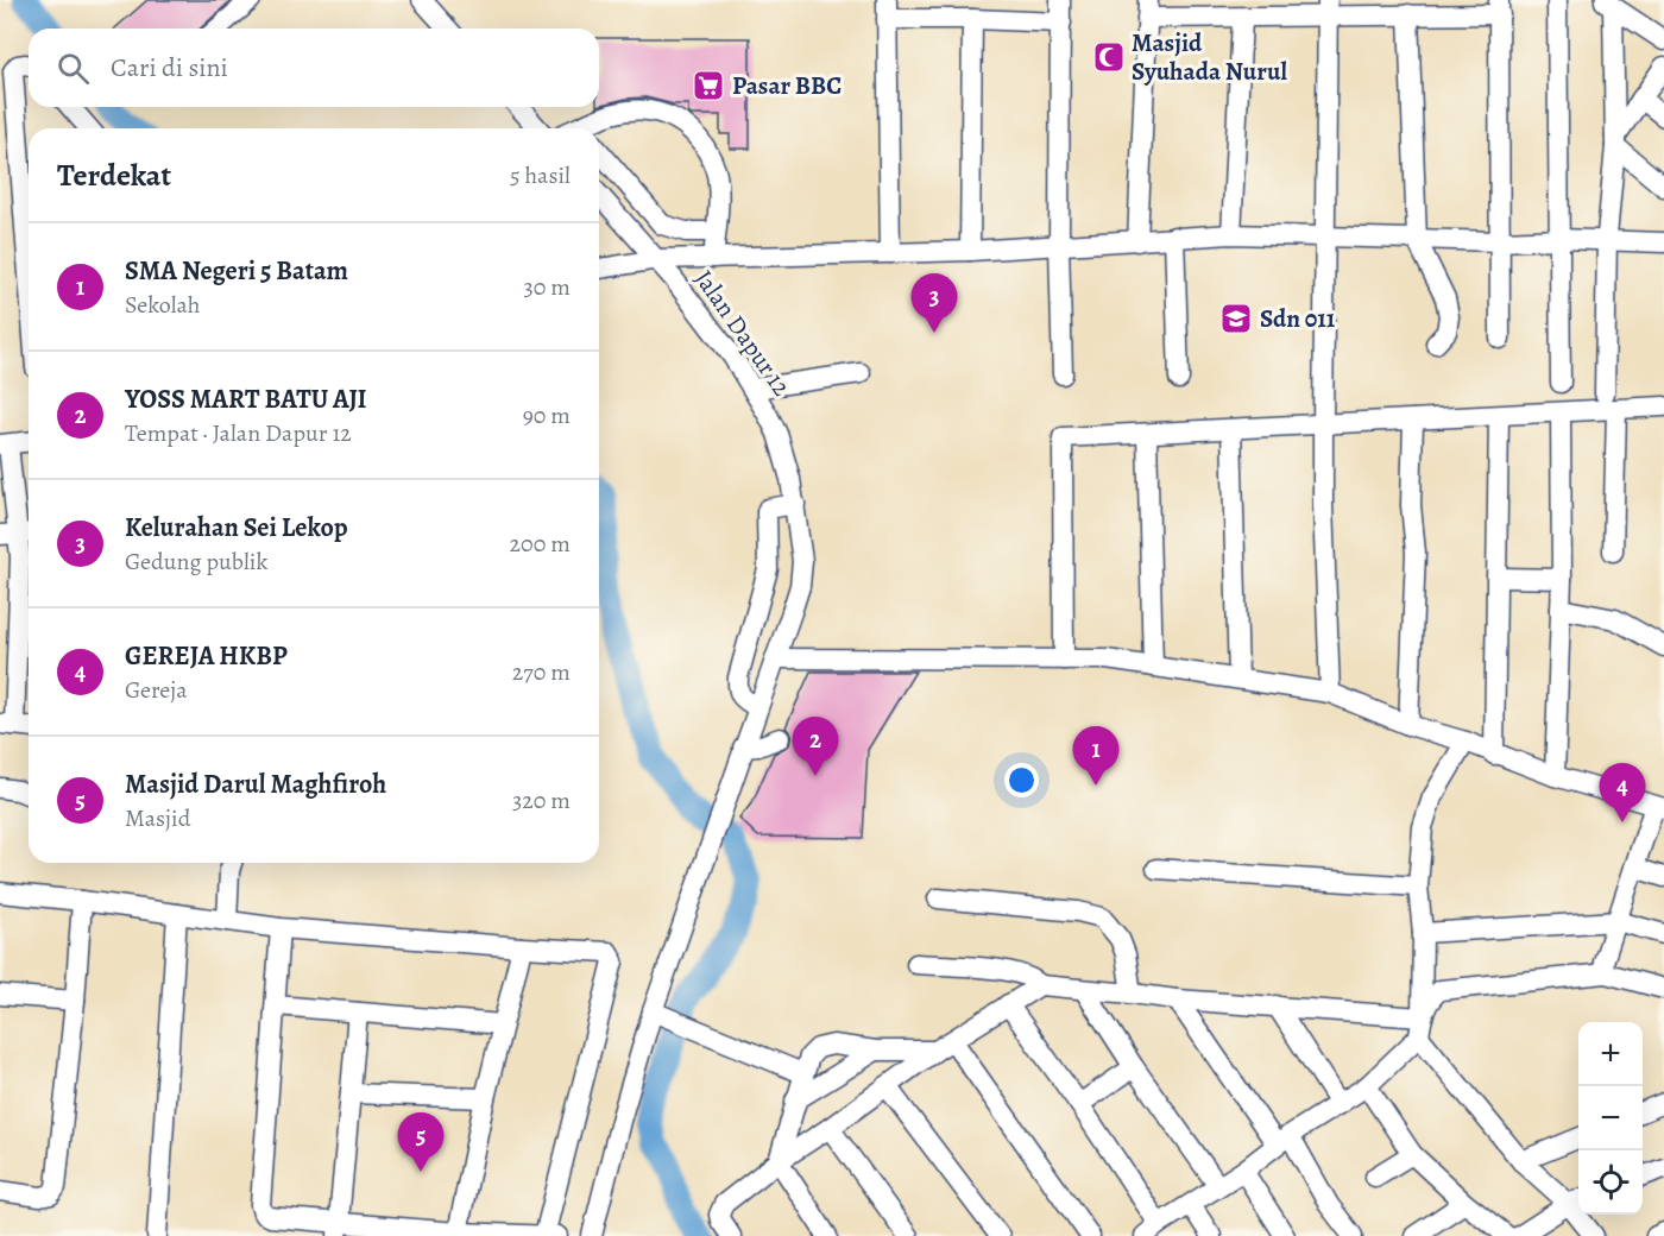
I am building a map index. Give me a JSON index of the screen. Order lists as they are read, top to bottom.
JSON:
{
  "streets": {
    "street": ["Jalan Dapur 12"]
  },
  "places": {
    "mosque": ["Masjid Syuhada Nurul"],
    "supermarket": ["Pasar BBC"],
    "school or university": ["Sdn 011"]
  },
  "page": {
    "search": "Cari di sini",
    "heading": ["Terdekat", "5 hasil"],
    "list": [
      {
        "mark": "1",
        "name": "SMA Negeri 5 Batam",
        "note": "Sekolah",
        "value": "30 m"
      },
      {
        "mark": "2",
        "name": "YOSS MART BATU AJI",
        "note": "Tempat · Jalan Dapur 12",
        "value": "90 m"
      },
      {
        "mark": "3",
        "name": "Kelurahan Sei Lekop",
        "note": "Gedung publik",
        "value": "200 m"
      },
      {
        "mark": "4",
        "name": "GEREJA HKBP",
        "note": "Gereja",
        "value": "270 m"
      },
      {
        "mark": "5",
        "name": "Masjid Darul Maghfiroh",
        "note": "Masjid",
        "value": "320 m"
      }
    ],
    "pins": [
      "3",
      "2",
      "1",
      "4",
      "5"
    ],
    "map_buttons": ["+", "−"]
  }
}
